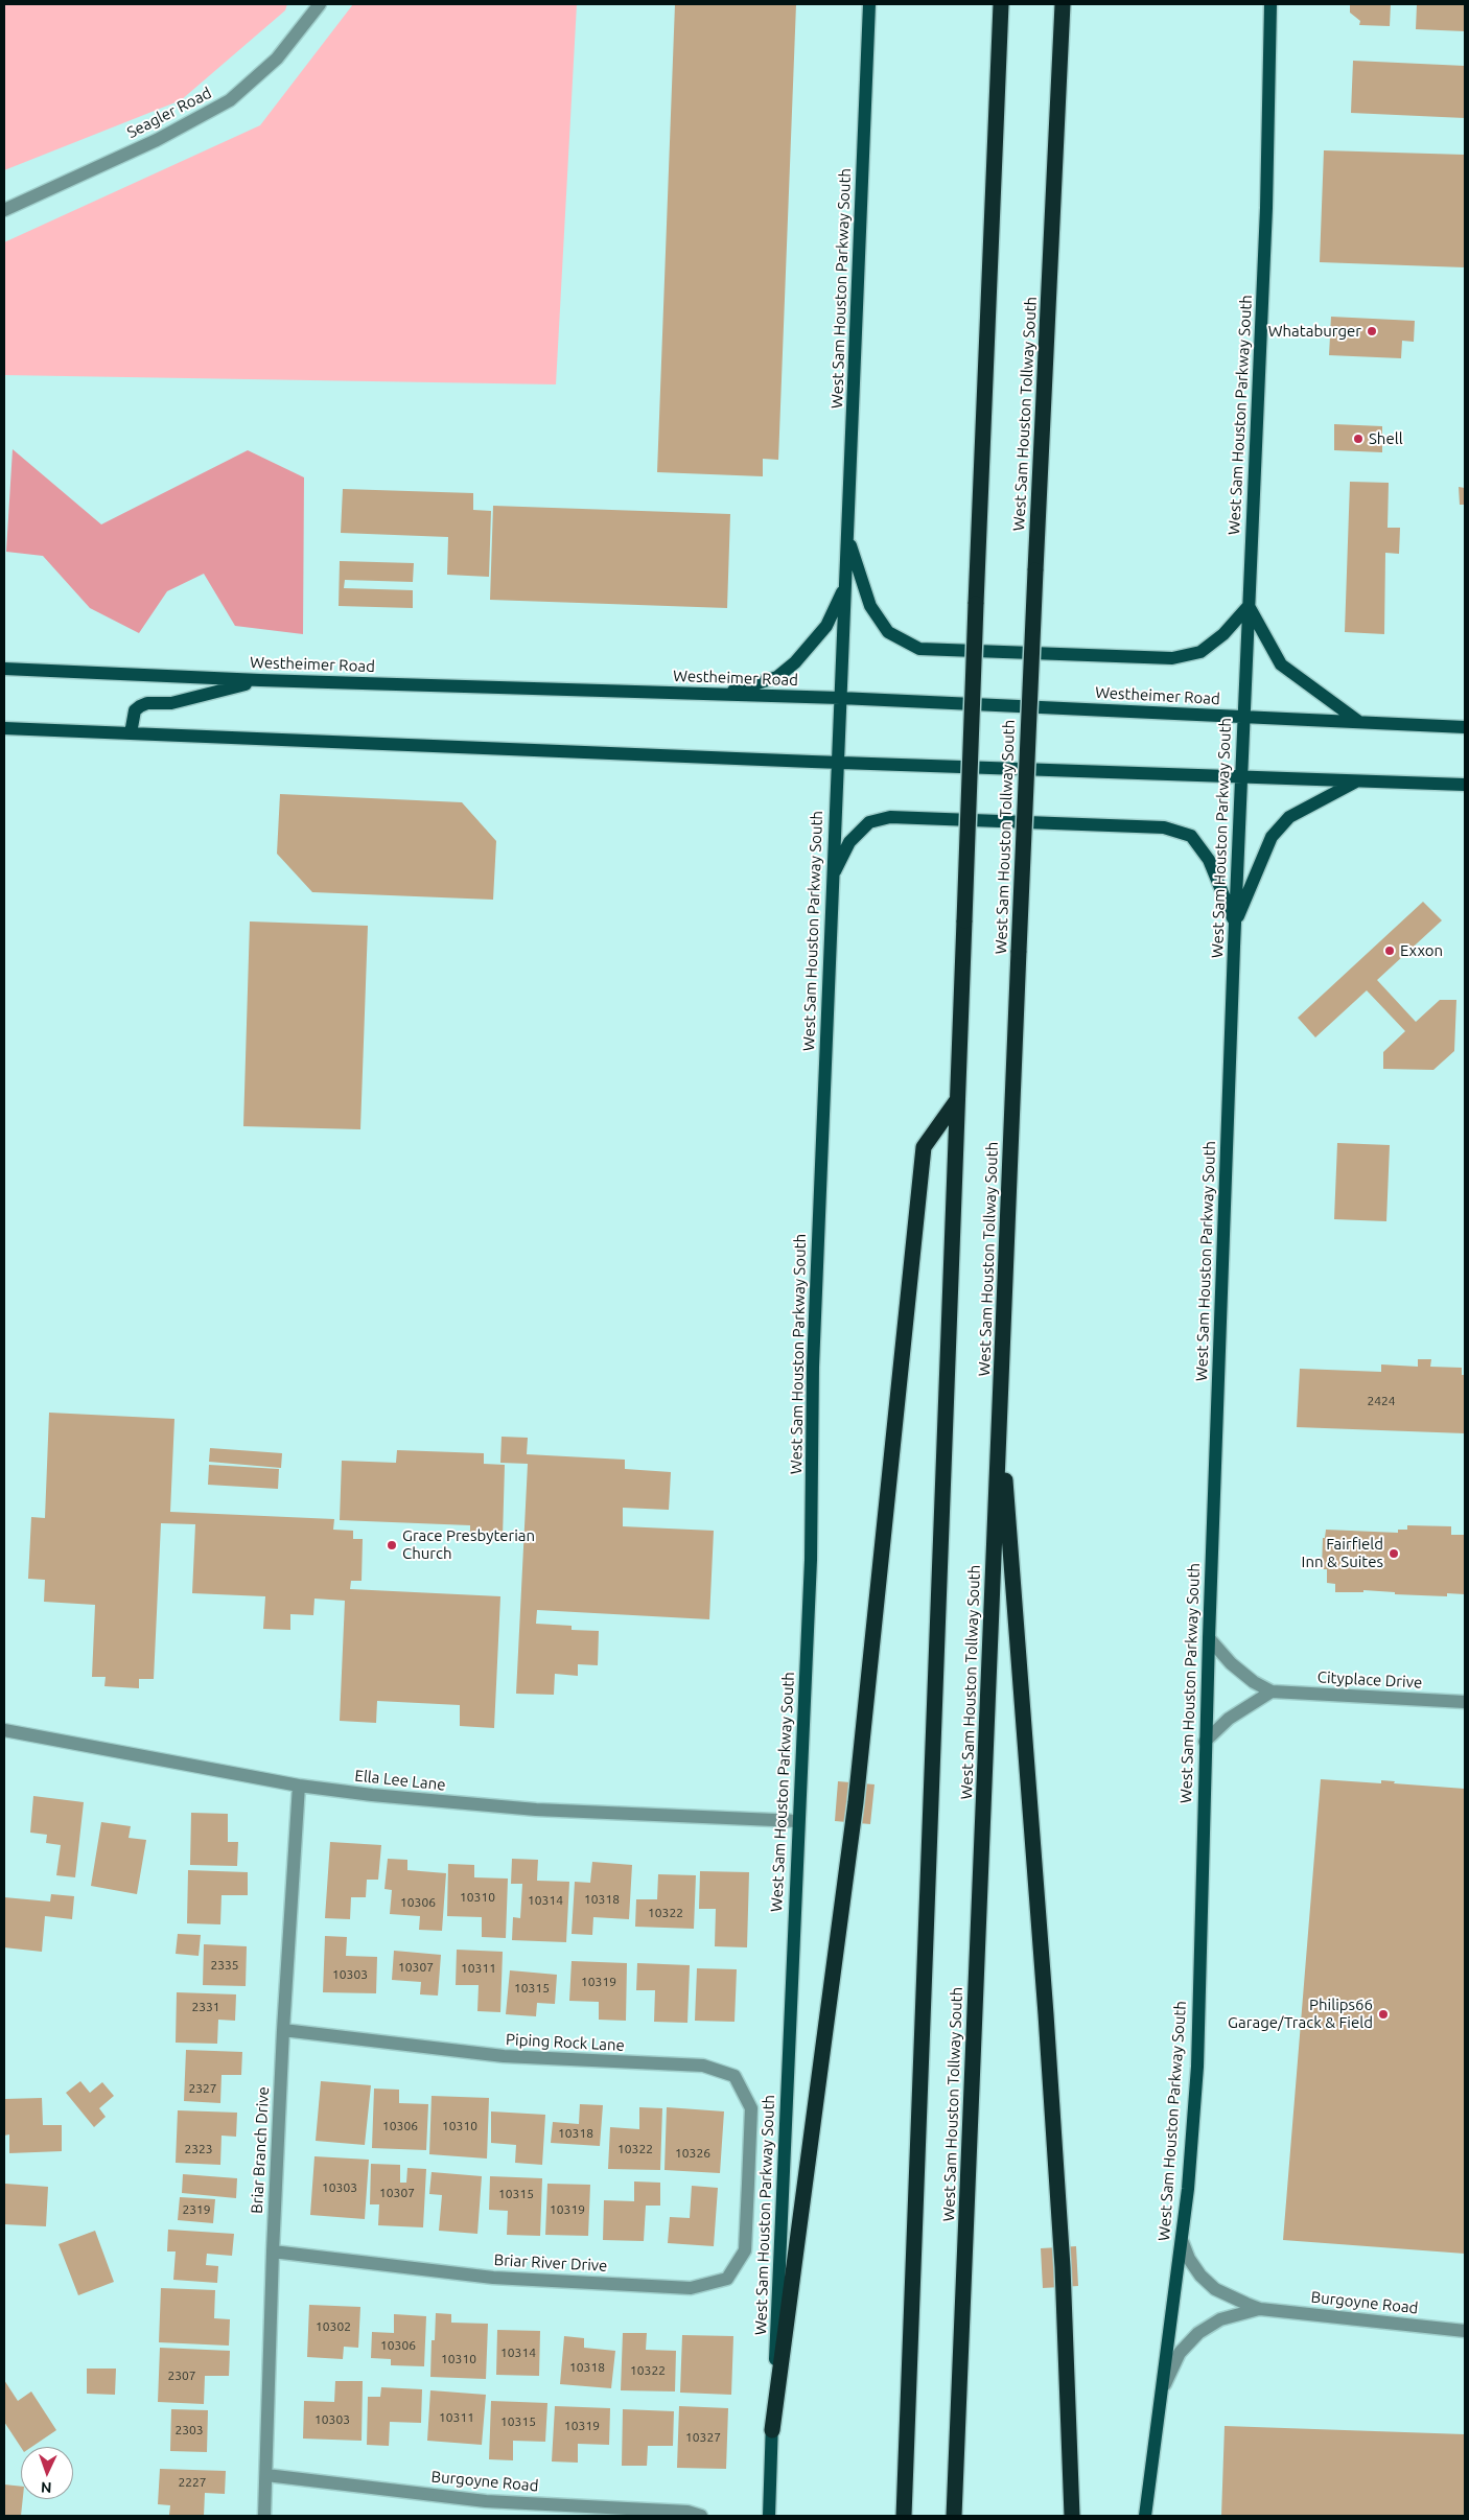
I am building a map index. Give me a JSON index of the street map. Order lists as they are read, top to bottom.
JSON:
{
  "streets": {
    "highway": ["West Sam Houston Tollway South"],
    "main road": ["West Sam Houston Parkway South", "Westheimer Road"],
    "street": [
      "Seagler Road",
      "Cityplace Drive",
      "Ella Lee Lane",
      "Piping Rock Lane",
      "Briar Branch Drive",
      "Briar River Drive",
      "Burgoyne Road"
    ]
  },
  "crossings": [
    ["West Sam Houston Parkway South", "Westheimer Road"],
    ["West Sam Houston Parkway South", "Cityplace Drive"],
    ["West Sam Houston Parkway South", "Ella Lee Lane"],
    ["West Sam Houston Parkway South", "Burgoyne Road"],
    ["Ella Lee Lane", "Briar Branch Drive"],
    ["Piping Rock Lane", "Briar Branch Drive"],
    ["Piping Rock Lane", "Briar River Drive"],
    ["Briar Branch Drive", "Briar River Drive"],
    ["Briar Branch Drive", "Burgoyne Road"]
  ],
  "places": [
    "Whataburger",
    "Shell",
    "Exxon",
    "Grace Presbyterian Church",
    "Fairfield Inn & Suites",
    "Philips66 Garage/Track & Field"
  ],
  "house_numbers": [
    "2424",
    "10310",
    "10318",
    "10314",
    "10306",
    "10322",
    "2335",
    "10307",
    "10311",
    "10303",
    "10319",
    "10315",
    "2331",
    "2327",
    "10306",
    "10310",
    "10318",
    "2323",
    "10322",
    "10326",
    "10303",
    "10307",
    "10315",
    "2319",
    "10319",
    "10302",
    "10306",
    "10314",
    "10310",
    "10318",
    "10322",
    "2307",
    "10311",
    "10303",
    "10315",
    "10319",
    "2303",
    "10327",
    "2227"
  ],
  "north": "bottom"
}
